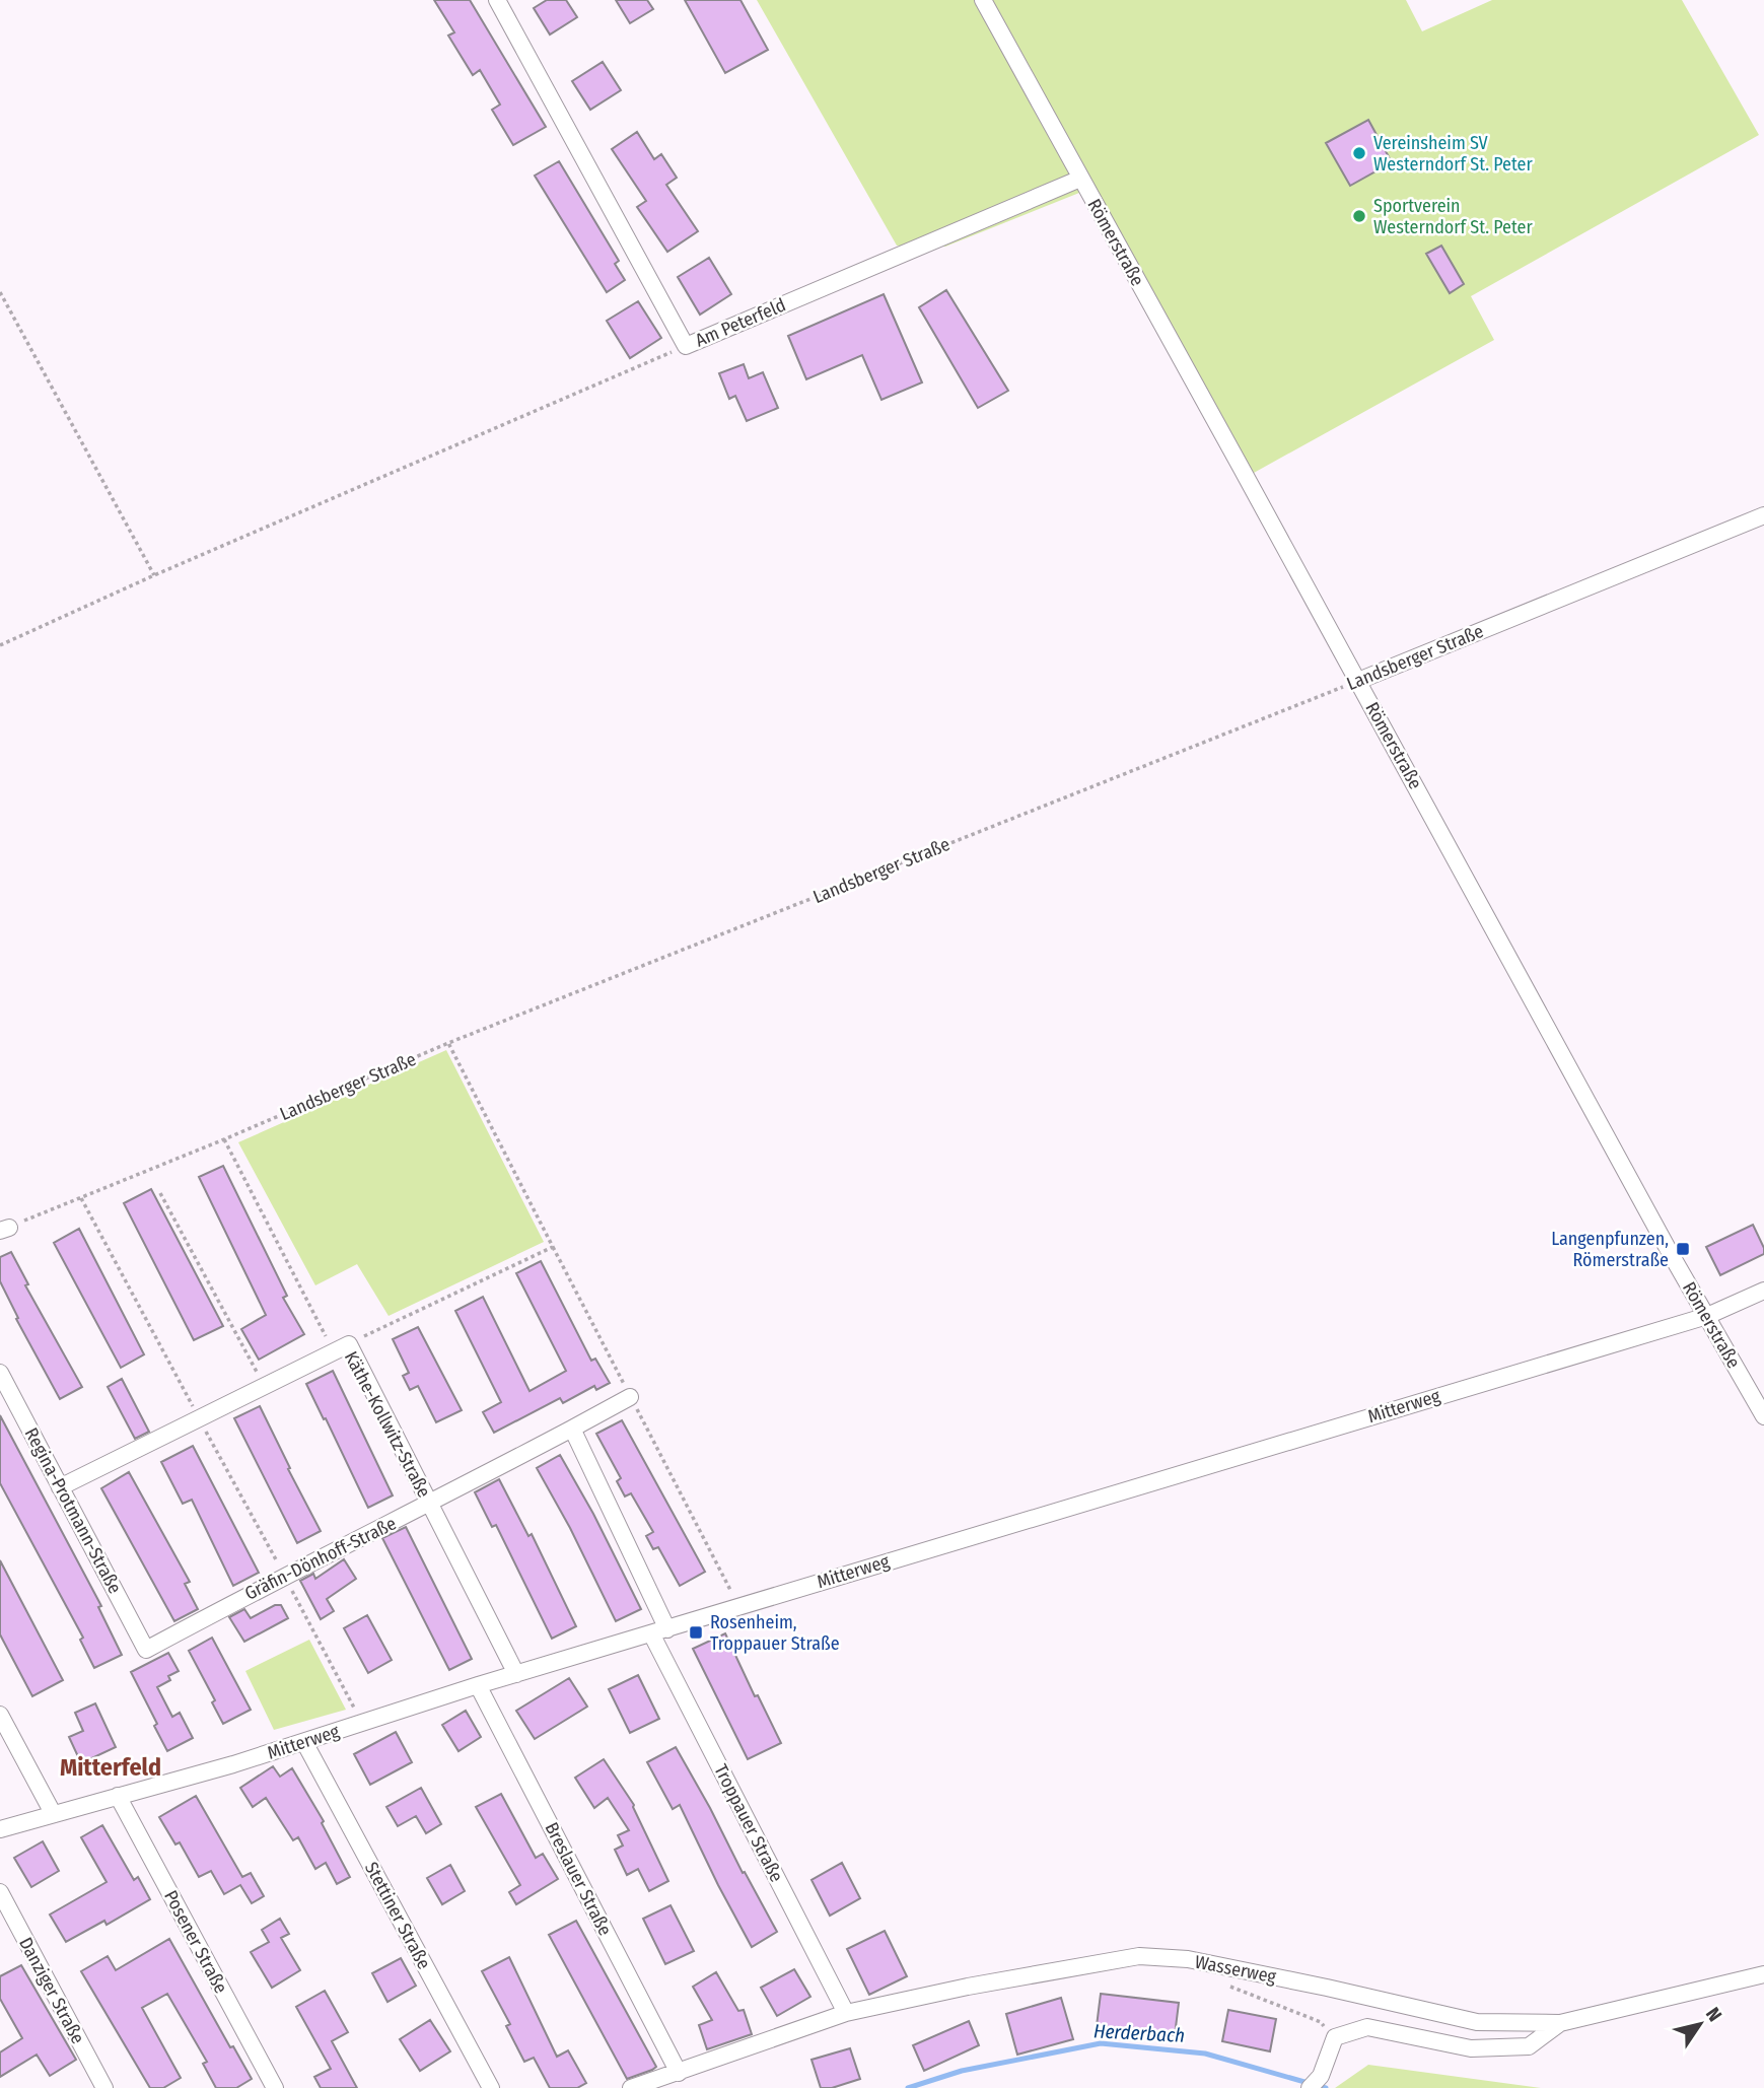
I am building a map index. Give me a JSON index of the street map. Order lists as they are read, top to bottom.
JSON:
{
  "streets": {
    "street": [
      "Römerstraße",
      "Am Peterfeld",
      "Landsberger Straße",
      "Mitterweg",
      "Käthe-Kollwitz-Straße",
      "Regina-Protmann-Straße",
      "Gräfin-Dönhoff-Straße",
      "Troppauer Straße",
      "Breslauer Straße",
      "Stettiner Straße",
      "Posener Straße",
      "Wasserweg",
      "Danziger Straße"
    ]
  },
  "crossings": [
    ["Römerstraße", "Am Peterfeld"],
    ["Römerstraße", "Landsberger Straße"],
    ["Römerstraße", "Mitterweg"],
    ["Mitterweg", "Käthe-Kollwitz-Straße"],
    ["Mitterweg", "Troppauer Straße"],
    ["Mitterweg", "Breslauer Straße"],
    ["Mitterweg", "Stettiner Straße"],
    ["Mitterweg", "Posener Straße"],
    ["Käthe-Kollwitz-Straße", "Regina-Protmann-Straße"],
    ["Käthe-Kollwitz-Straße", "Gräfin-Dönhoff-Straße"],
    ["Regina-Protmann-Straße", "Gräfin-Dönhoff-Straße"],
    ["Troppauer Straße", "Wasserweg"],
    ["Breslauer Straße", "Wasserweg"]
  ],
  "districts": ["Mitterfeld"],
  "water": ["Herderbach"],
  "places": {
    "other": ["Vereinsheim SV Westerndorf St. Peter", "Sportverein Westerndorf St. Peter"],
    "transit": ["Langenpfunzen, Römerstraße", "Rosenheim, Troppauer Straße"]
  },
  "north": "top right"
}
